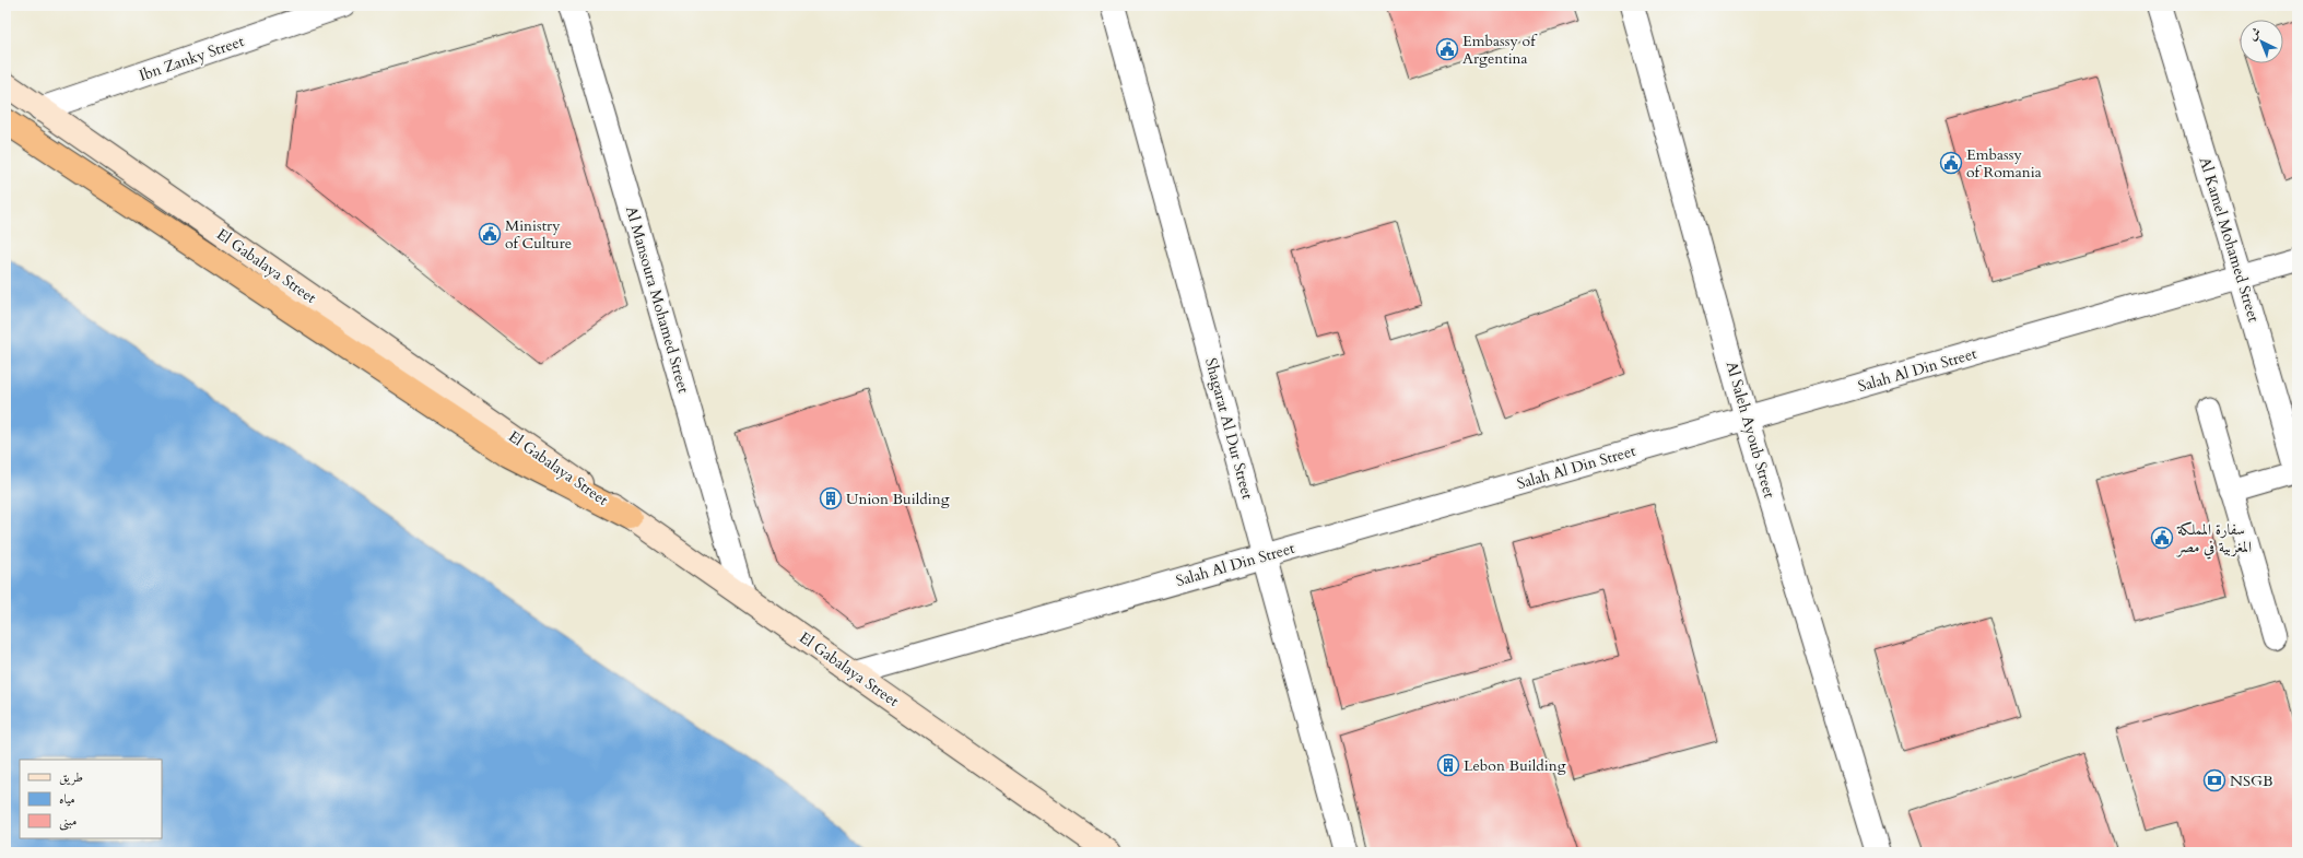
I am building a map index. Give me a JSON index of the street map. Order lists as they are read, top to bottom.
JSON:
{
  "streets": {
    "street": [
      "Ibn Zanky Street",
      "Al Kamel Mohamed Street",
      "El Gabalaya Street",
      "Al Mansoura Mohamed Street",
      "Salah Al Din Street",
      "Shagarat Al Dur Street",
      "Al Saleh Ayoub Street"
    ]
  },
  "crossings": [
    ["Ibn Zanky Street", "El Gabalaya Street"],
    ["Al Kamel Mohamed Street", "Salah Al Din Street"],
    ["El Gabalaya Street", "Al Mansoura Mohamed Street"],
    ["El Gabalaya Street", "Salah Al Din Street"],
    ["Salah Al Din Street", "Shagarat Al Dur Street"],
    ["Salah Al Din Street", "Al Saleh Ayoub Street"]
  ],
  "places": {
    "public building": [
      "Embassy of Argentina",
      "Embassy of Romania",
      "Ministry of Culture",
      "سفارة المملكة المغربية في مصر"
    ],
    "building": ["Union Building", "Lebon Building"],
    "bank": ["NSGB"]
  },
  "legend": ["طريق", "مياه", "مبنى"],
  "north": "top left"
}
